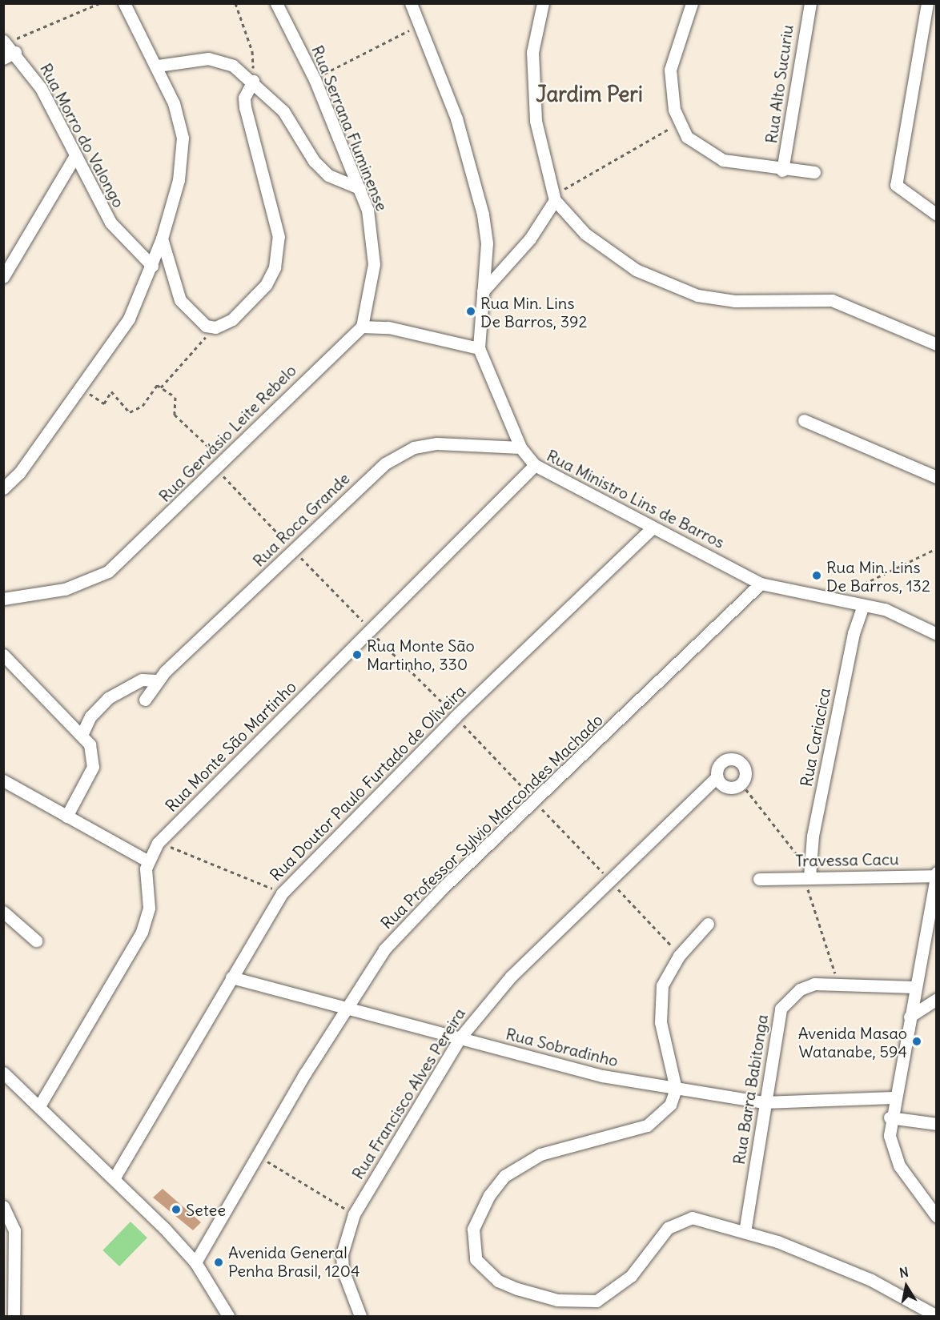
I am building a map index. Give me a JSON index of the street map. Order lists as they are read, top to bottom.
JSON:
{
  "streets": {
    "street": [
      "Rua Alto Sucuriu",
      "Rua Serrana Fluminense",
      "Rua Morro do Valongo",
      "Rua Gervásio Leite Rebelo",
      "Rua Ministro Lins de Barros",
      "Rua Roca Grande",
      "Rua Cariacica",
      "Rua Monte São Martinho",
      "Rua Doutor Paulo Furtado de Oliveira",
      "Rua Professor Sylvio Marcondes Machado",
      "Travessa Cacu",
      "Rua Sobradinho",
      "Rua Barra Babitonga",
      "Rua Francisco Alves Pereira"
    ]
  },
  "crossings": [
    ["Rua Serrana Fluminense", "Rua Gervásio Leite Rebelo"],
    ["Rua Ministro Lins de Barros", "Rua Roca Grande"],
    ["Rua Ministro Lins de Barros", "Rua Cariacica"],
    ["Rua Ministro Lins de Barros", "Rua Monte São Martinho"],
    ["Rua Ministro Lins de Barros", "Rua Doutor Paulo Furtado de Oliveira"],
    ["Rua Ministro Lins de Barros", "Rua Professor Sylvio Marcondes Machado"],
    ["Rua Cariacica", "Travessa Cacu"],
    ["Rua Doutor Paulo Furtado de Oliveira", "Rua Sobradinho"],
    ["Rua Professor Sylvio Marcondes Machado", "Rua Sobradinho"],
    ["Rua Sobradinho", "Rua Barra Babitonga"],
    ["Rua Sobradinho", "Rua Francisco Alves Pereira"]
  ],
  "districts": ["Jardim Peri"],
  "places": [
    "Rua Min. Lins De Barros, 392",
    "Rua Min. Lins De Barros, 132",
    "Rua Monte São Martinho, 330",
    "Avenida Masao Watanabe, 594",
    "Setee",
    "Avenida General Penha Brasil, 1204"
  ],
  "north": "top"
}
